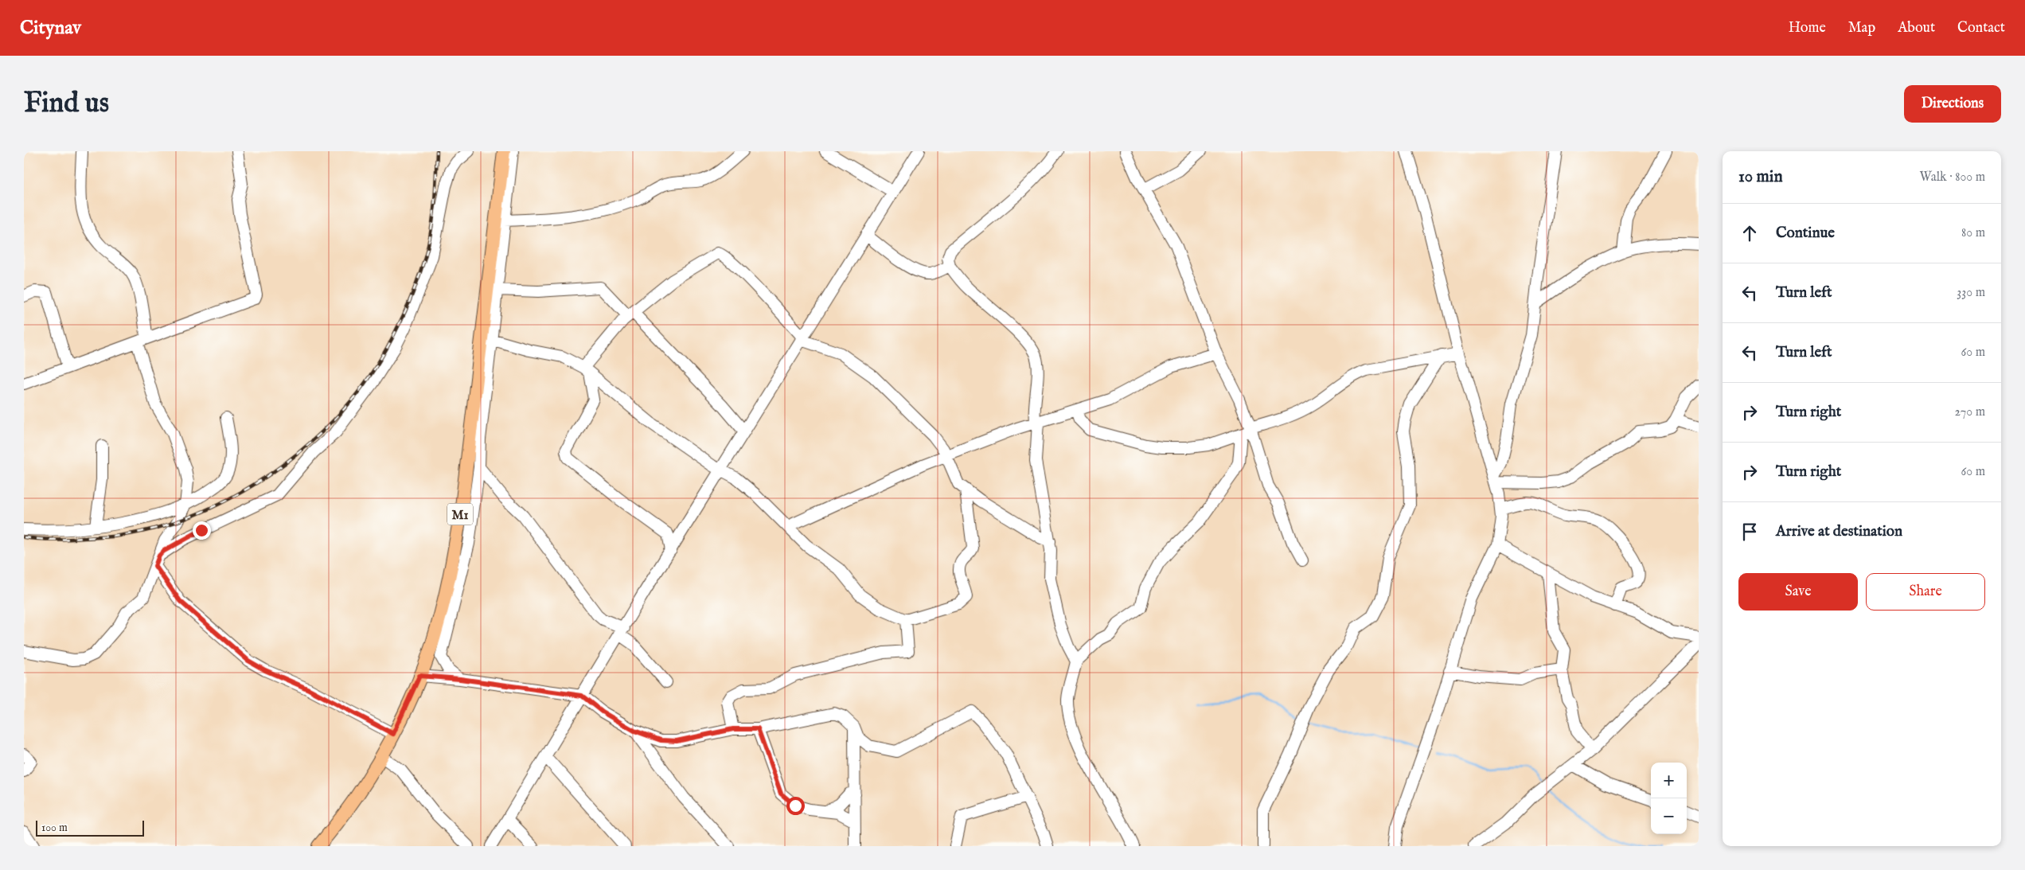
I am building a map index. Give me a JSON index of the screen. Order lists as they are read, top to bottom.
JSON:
{
  "streets": {
    "main road": ["M1"]
  },
  "scale_bar": "100 m",
  "page": {
    "header": "Citynav",
    "nav": [
      "Home",
      "Map",
      "About",
      "Contact"
    ],
    "buttons": [
      "Directions",
      ["Save", "Share"]
    ],
    "title": "Find us",
    "heading": ["10 min", "Walk · 800 m"],
    "list": [
      ["Continue", "80 m"],
      ["Turn left", "330 m"],
      ["Turn left", "60 m"],
      ["Turn right", "270 m"],
      ["Turn right", "60 m"],
      "Arrive at destination"
    ],
    "map_buttons": ["+", "−"],
    "scale": "100 m"
  }
}
